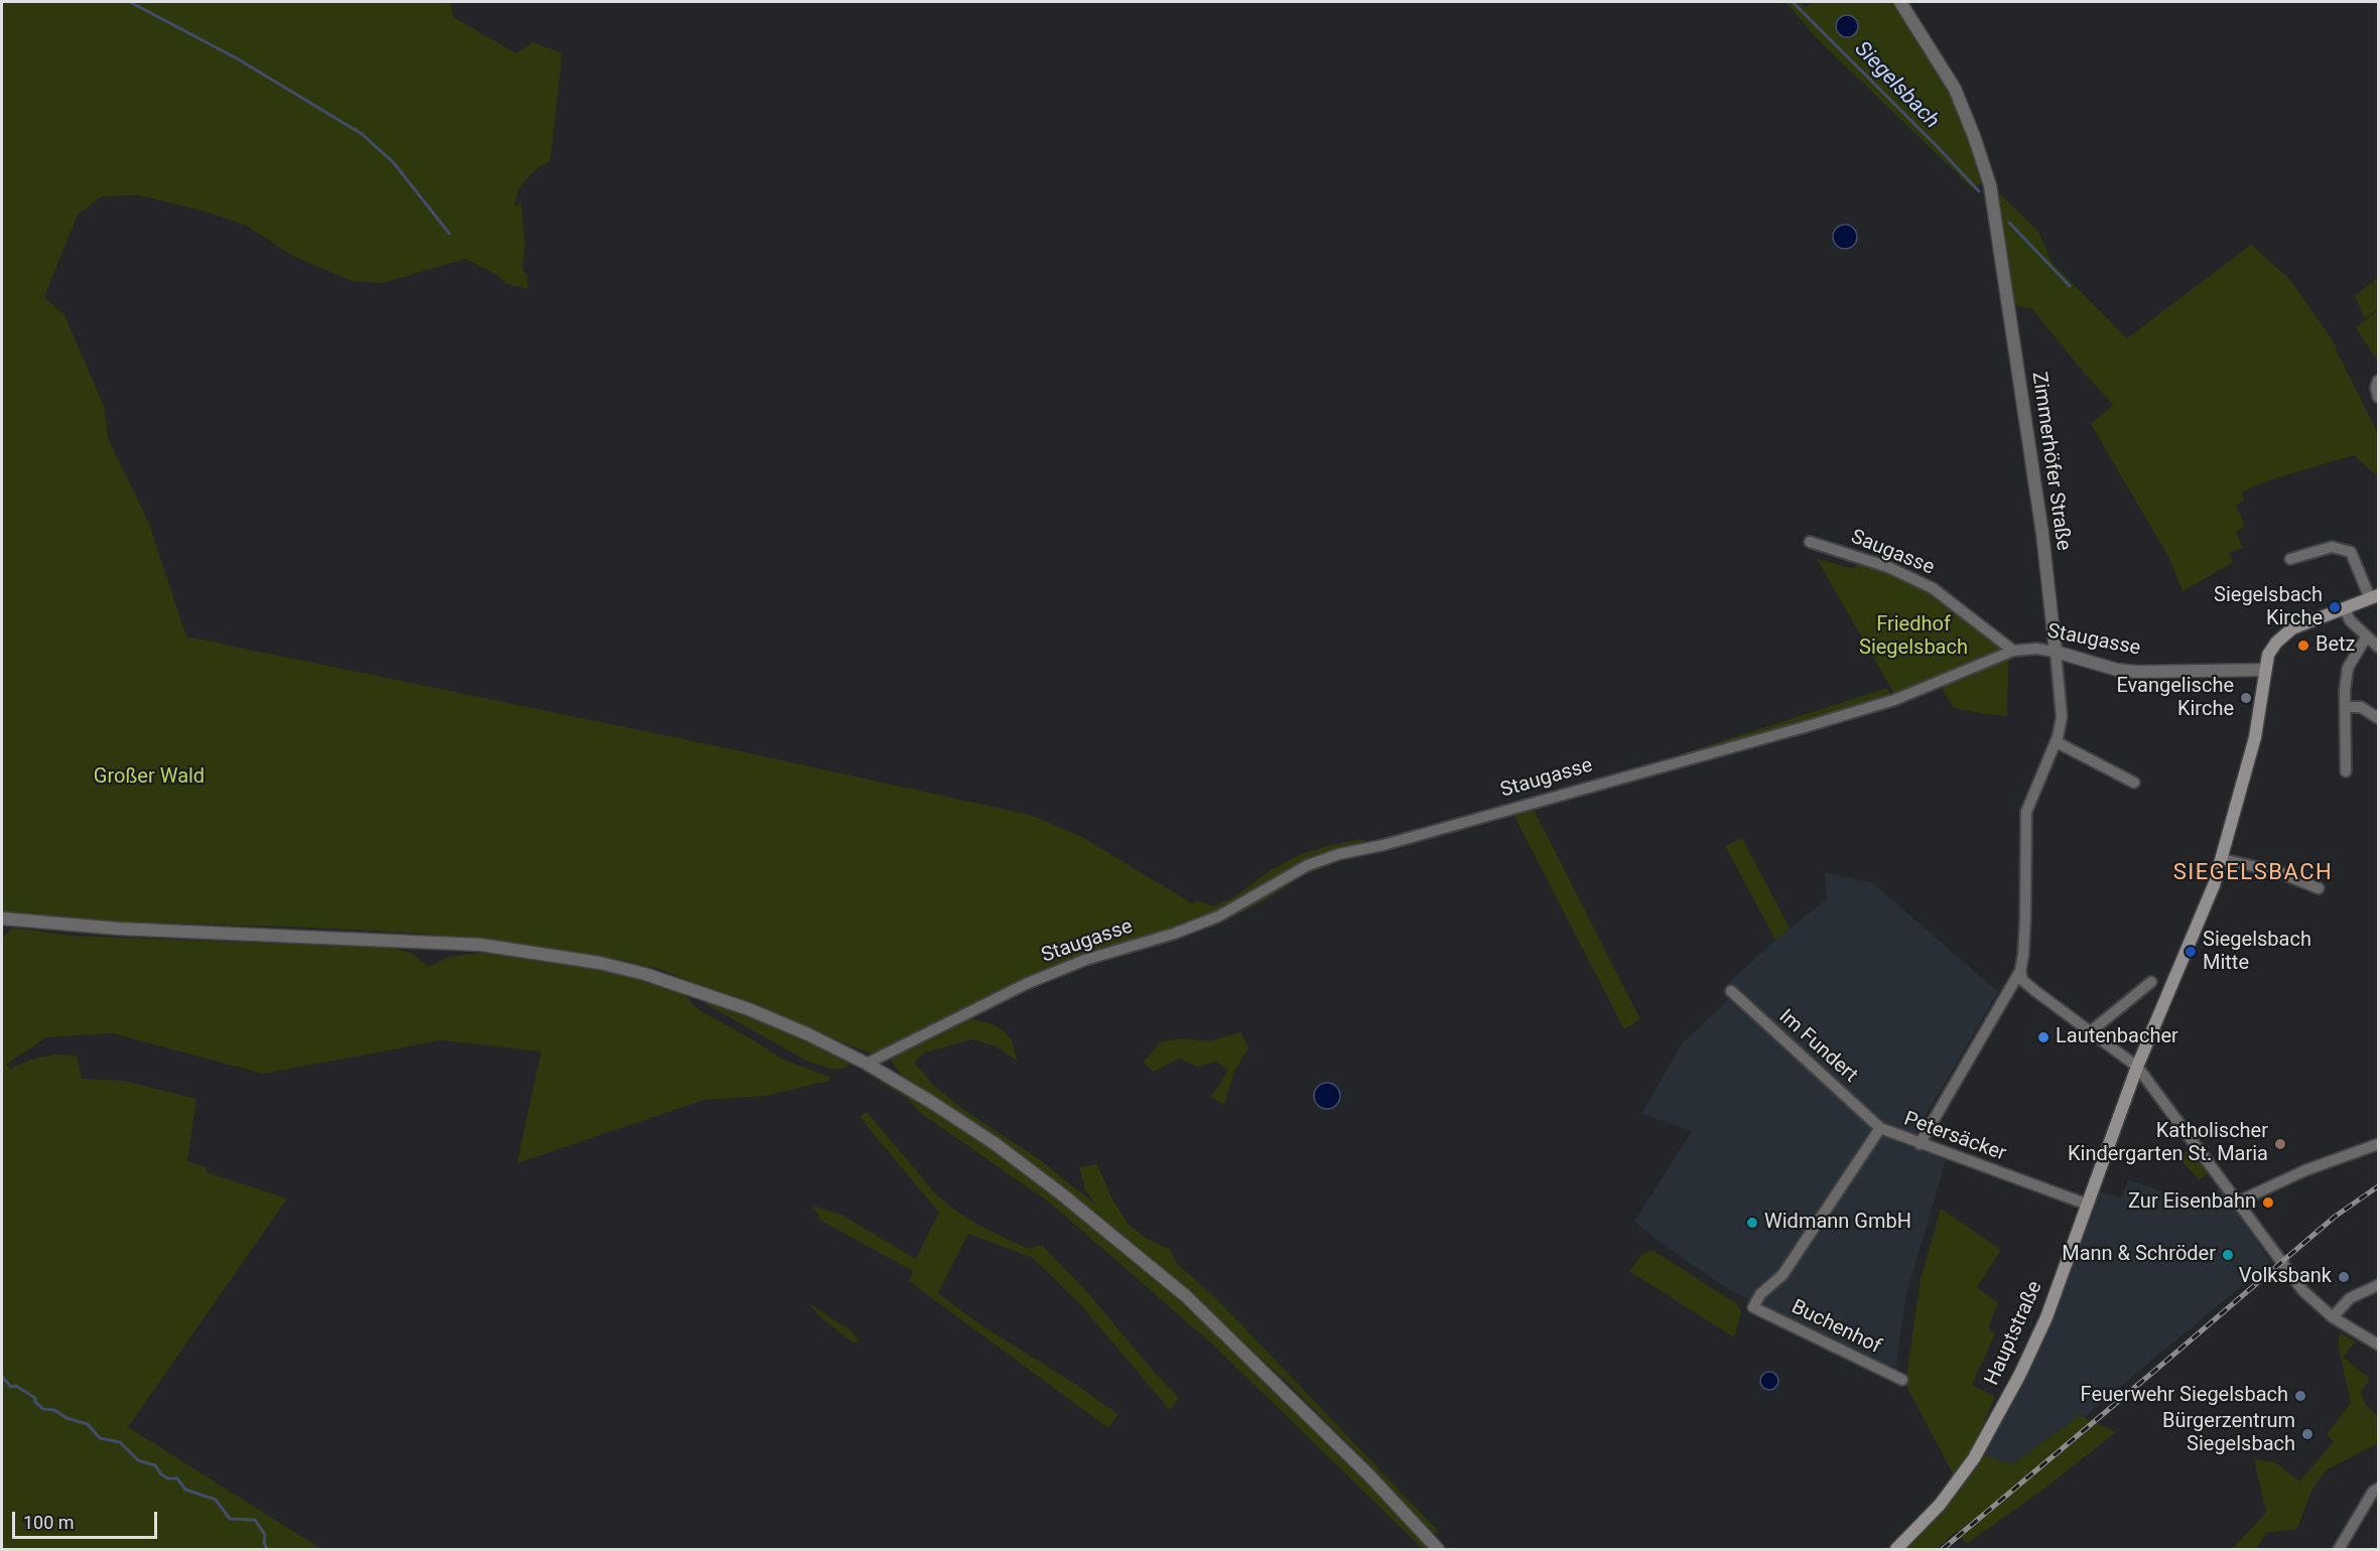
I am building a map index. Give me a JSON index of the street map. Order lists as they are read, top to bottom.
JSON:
{
  "streets": {
    "main road": ["Hauptstraße"],
    "street": [
      "Zimmerhöfer Straße",
      "Saugasse",
      "Staugasse",
      "Im Fundert",
      "Petersäcker",
      "Buchenhof"
    ]
  },
  "crossings": [
    ["Zimmerhöfer Straße", "Staugasse"],
    ["Saugasse", "Staugasse"],
    ["Staugasse", "Hauptstraße"],
    ["Im Fundert", "Petersäcker"],
    ["Petersäcker", "Buchenhof"],
    ["Petersäcker", "Hauptstraße"]
  ],
  "districts": ["SIEGELSBACH"],
  "water": ["Siegelsbach"],
  "parks": ["Friedhof Siegelsbach", "Großer Wald"],
  "places": [
    "Siegelsbach Kirche",
    "Betz",
    "Evangelische Kirche",
    "Siegelsbach Mitte",
    "Lautenbacher",
    "Katholischer Kindergarten St. Maria",
    "Zur Eisenbahn",
    "Widmann GmbH",
    "Mann & Schröder",
    "Volksbank",
    "Feuerwehr Siegelsbach",
    "Bürgerzentrum Siegelsbach"
  ],
  "scale_bar": "100 m"
}
